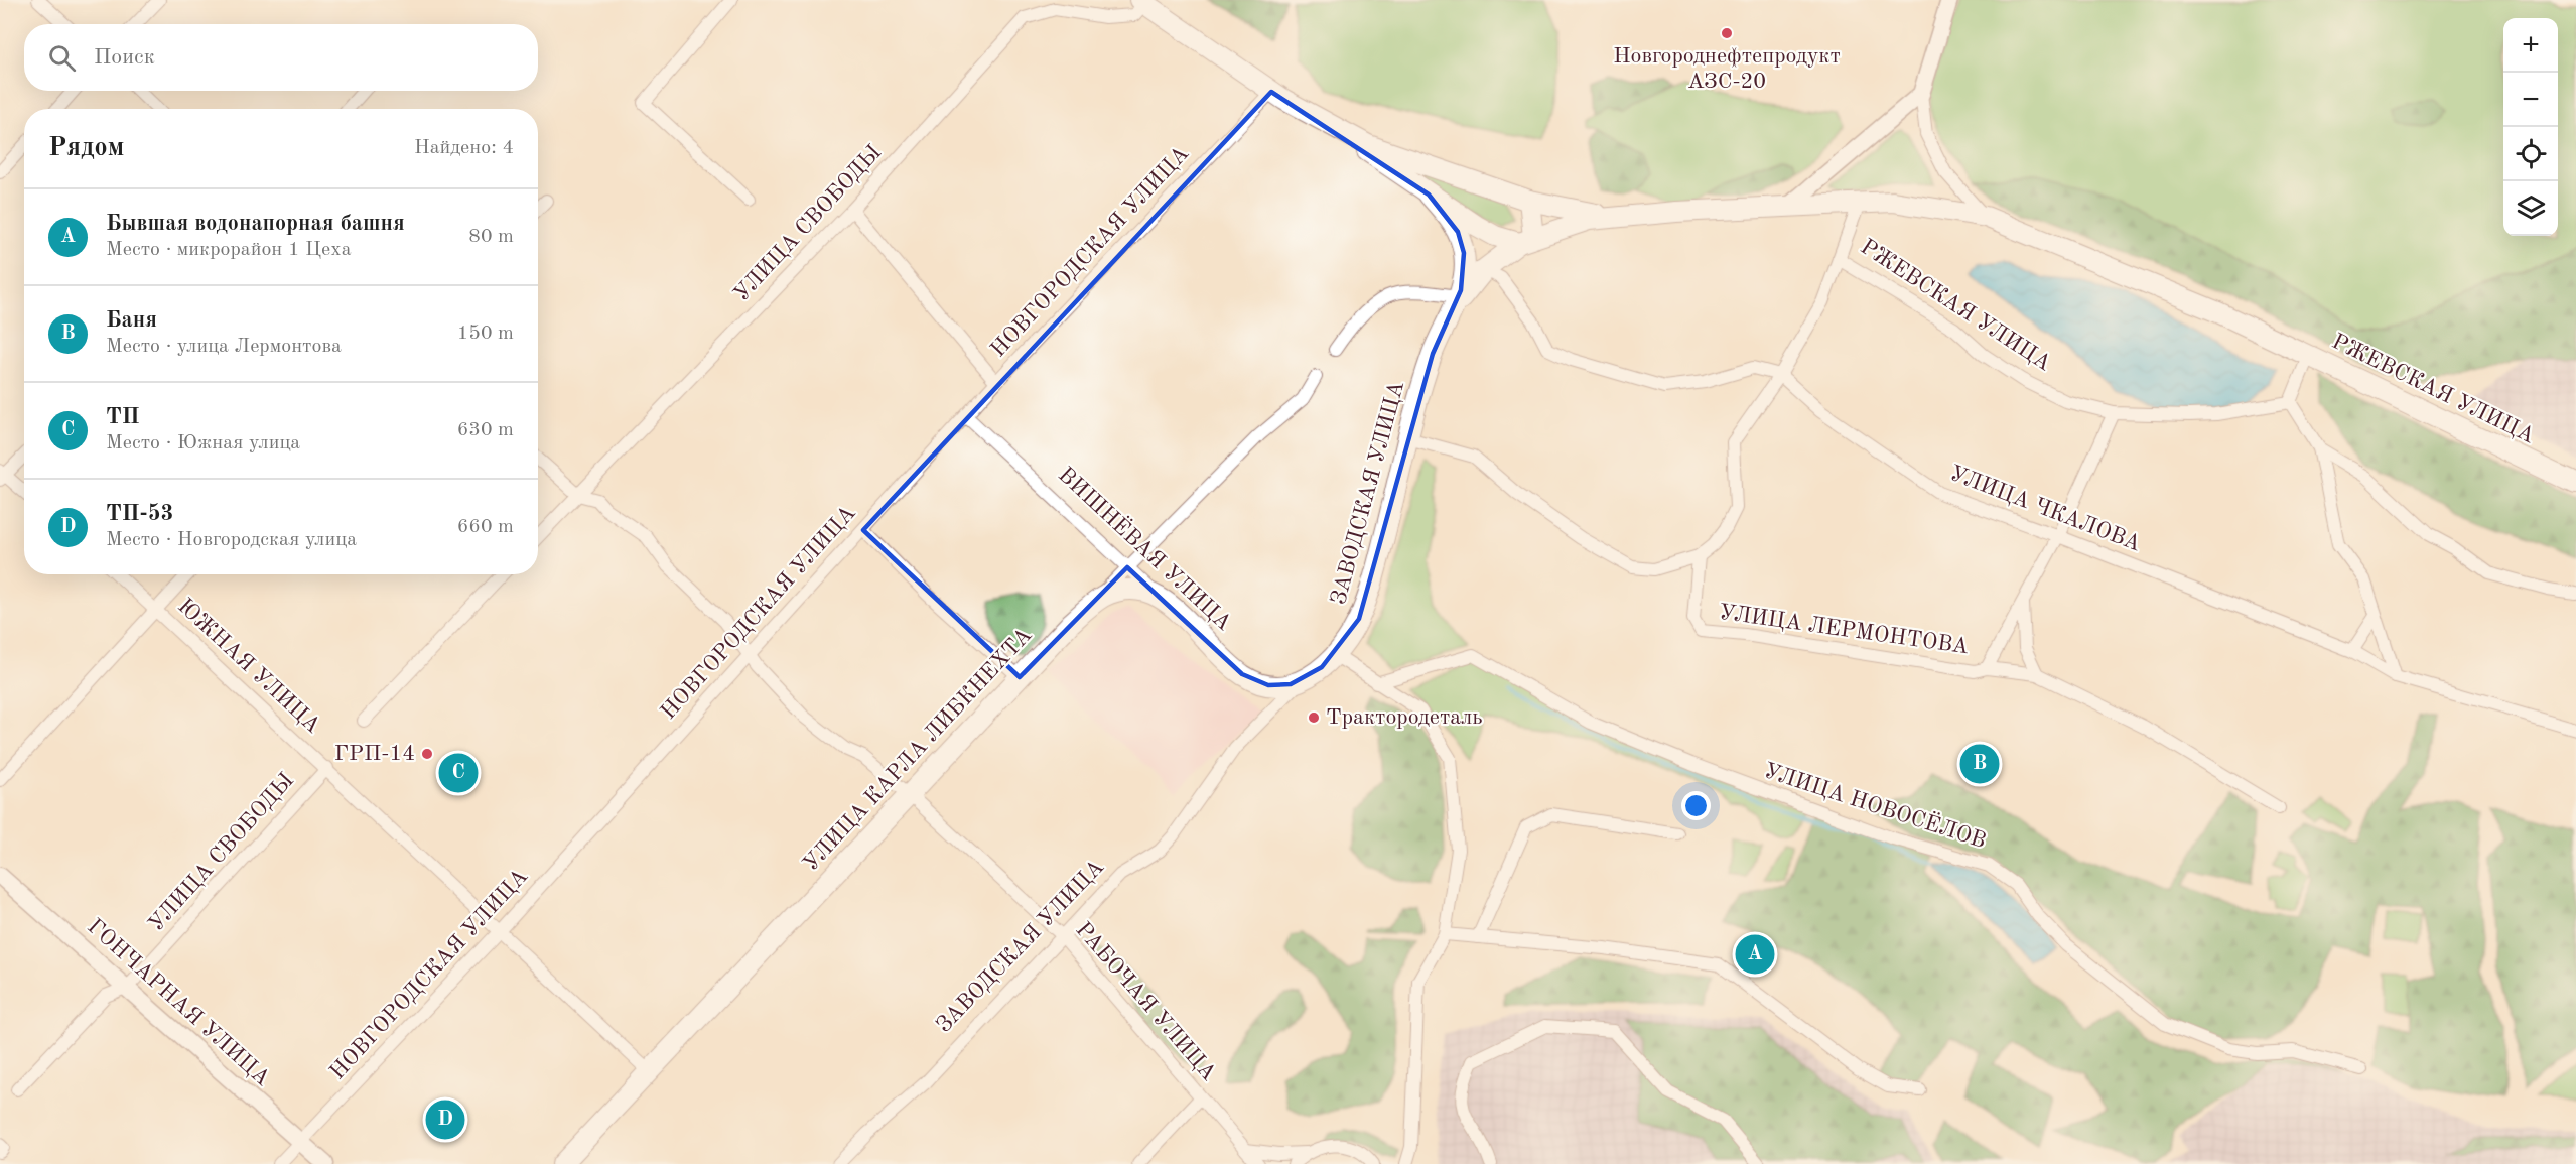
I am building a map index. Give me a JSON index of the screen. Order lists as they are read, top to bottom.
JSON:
{
  "streets": {
    "main road": [
      "РЖЕВСКАЯ УЛИЦА",
      "ЗАВОДСКАЯ УЛИЦА",
      "ВИШНЁВАЯ УЛИЦА",
      "УЛИЦА КАРЛА ЛИБКНЕХТА"
    ],
    "street": [
      "УЛИЦА СВОБОДЫ",
      "НОВГОРОДСКАЯ УЛИЦА",
      "УЛИЦА ЧКАЛОВА",
      "УЛИЦА ЛЕРМОНТОВА",
      "ЮЖНАЯ УЛИЦА",
      "УЛИЦА НОВОСЁЛОВ",
      "РАБОЧАЯ УЛИЦА",
      "ГОНЧАРНАЯ УЛИЦА"
    ]
  },
  "crossings": [
    ["УЛИЦА СВОБОДЫ", "ЮЖНАЯ УЛИЦА"],
    ["УЛИЦА СВОБОДЫ", "РАБОЧАЯ УЛИЦА"],
    ["УЛИЦА СВОБОДЫ", "ГОНЧАРНАЯ УЛИЦА"],
    ["НОВГОРОДСКАЯ УЛИЦА", "ВИШНЁВАЯ УЛИЦА"],
    ["НОВГОРОДСКАЯ УЛИЦА", "ЮЖНАЯ УЛИЦА"],
    ["НОВГОРОДСКАЯ УЛИЦА", "РАБОЧАЯ УЛИЦА"],
    ["НОВГОРОДСКАЯ УЛИЦА", "ГОНЧАРНАЯ УЛИЦА"],
    ["ЗАВОДСКАЯ УЛИЦА", "ВИШНЁВАЯ УЛИЦА"],
    ["ЗАВОДСКАЯ УЛИЦА", "РАБОЧАЯ УЛИЦА"],
    ["ВИШНЁВАЯ УЛИЦА", "УЛИЦА КАРЛА ЛИБКНЕХТА"],
    ["ЮЖНАЯ УЛИЦА", "УЛИЦА КАРЛА ЛИБКНЕХТА"],
    ["УЛИЦА КАРЛА ЛИБКНЕХТА", "РАБОЧАЯ УЛИЦА"]
  ],
  "places": ["Новгороднефтепродукт АЗС-20", "Трактородеталь", "ГРП-14"],
  "page": {
    "map_buttons": ["+", "−"],
    "search": "Поиск",
    "heading": ["Рядом", "Найдено: 4"],
    "list": [
      {
        "mark": "A",
        "name": "Бывшая водонапорная башня",
        "note": "Место · микрорайон 1 Цеха",
        "value": "80 m"
      },
      {
        "mark": "B",
        "name": "Баня",
        "note": "Место · улица Лермонтова",
        "value": "150 m"
      },
      {
        "mark": "C",
        "name": "ТП",
        "note": "Место · Южная улица",
        "value": "630 m"
      },
      {
        "mark": "D",
        "name": "ТП-53",
        "note": "Место · Новгородская улица",
        "value": "660 m"
      }
    ],
    "pins": [
      "B",
      "C",
      "A",
      "D"
    ]
  }
}
